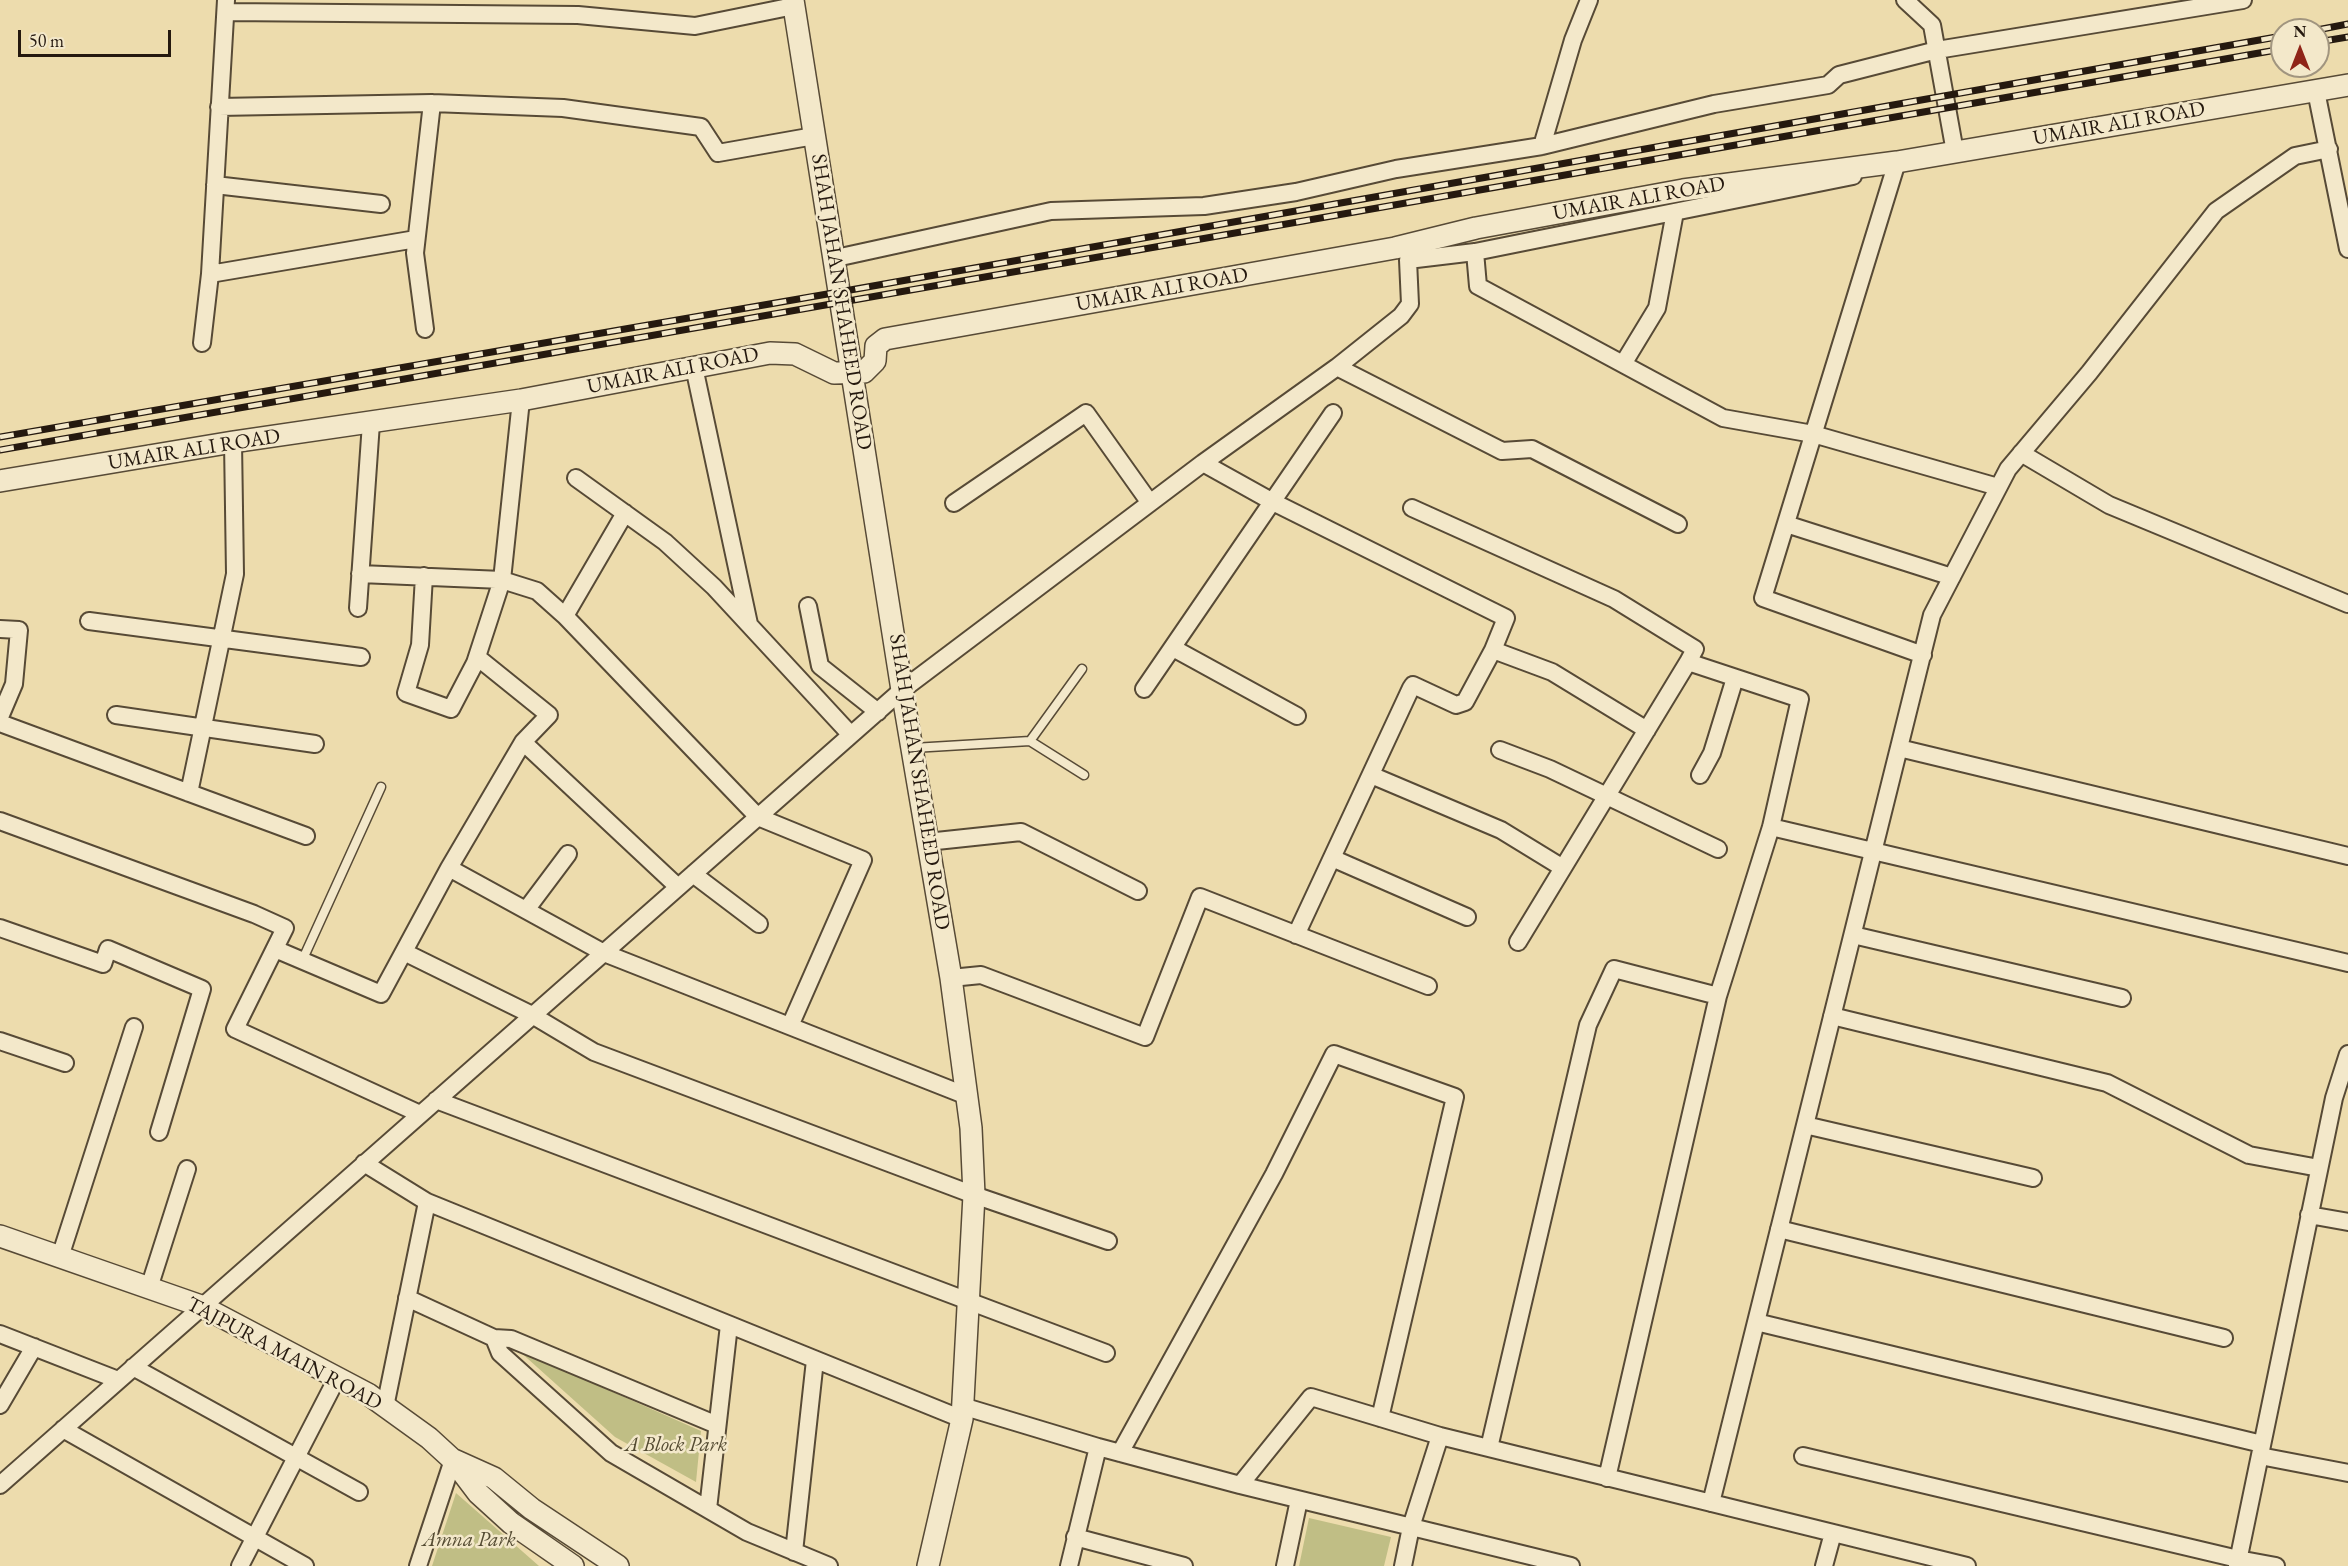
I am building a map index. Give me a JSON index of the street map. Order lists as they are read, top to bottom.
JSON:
{
  "streets": {
    "street": ["UMAIR ALI ROAD", "SHAH JAHAN SHAHEED ROAD", "TAJPURA MAIN ROAD"]
  },
  "crossings": [
    ["UMAIR ALI ROAD", "SHAH JAHAN SHAHEED ROAD"]
  ],
  "parks": ["A Block Park", "Amna Park"],
  "scale_bar": "50 m",
  "north": "top"
}
